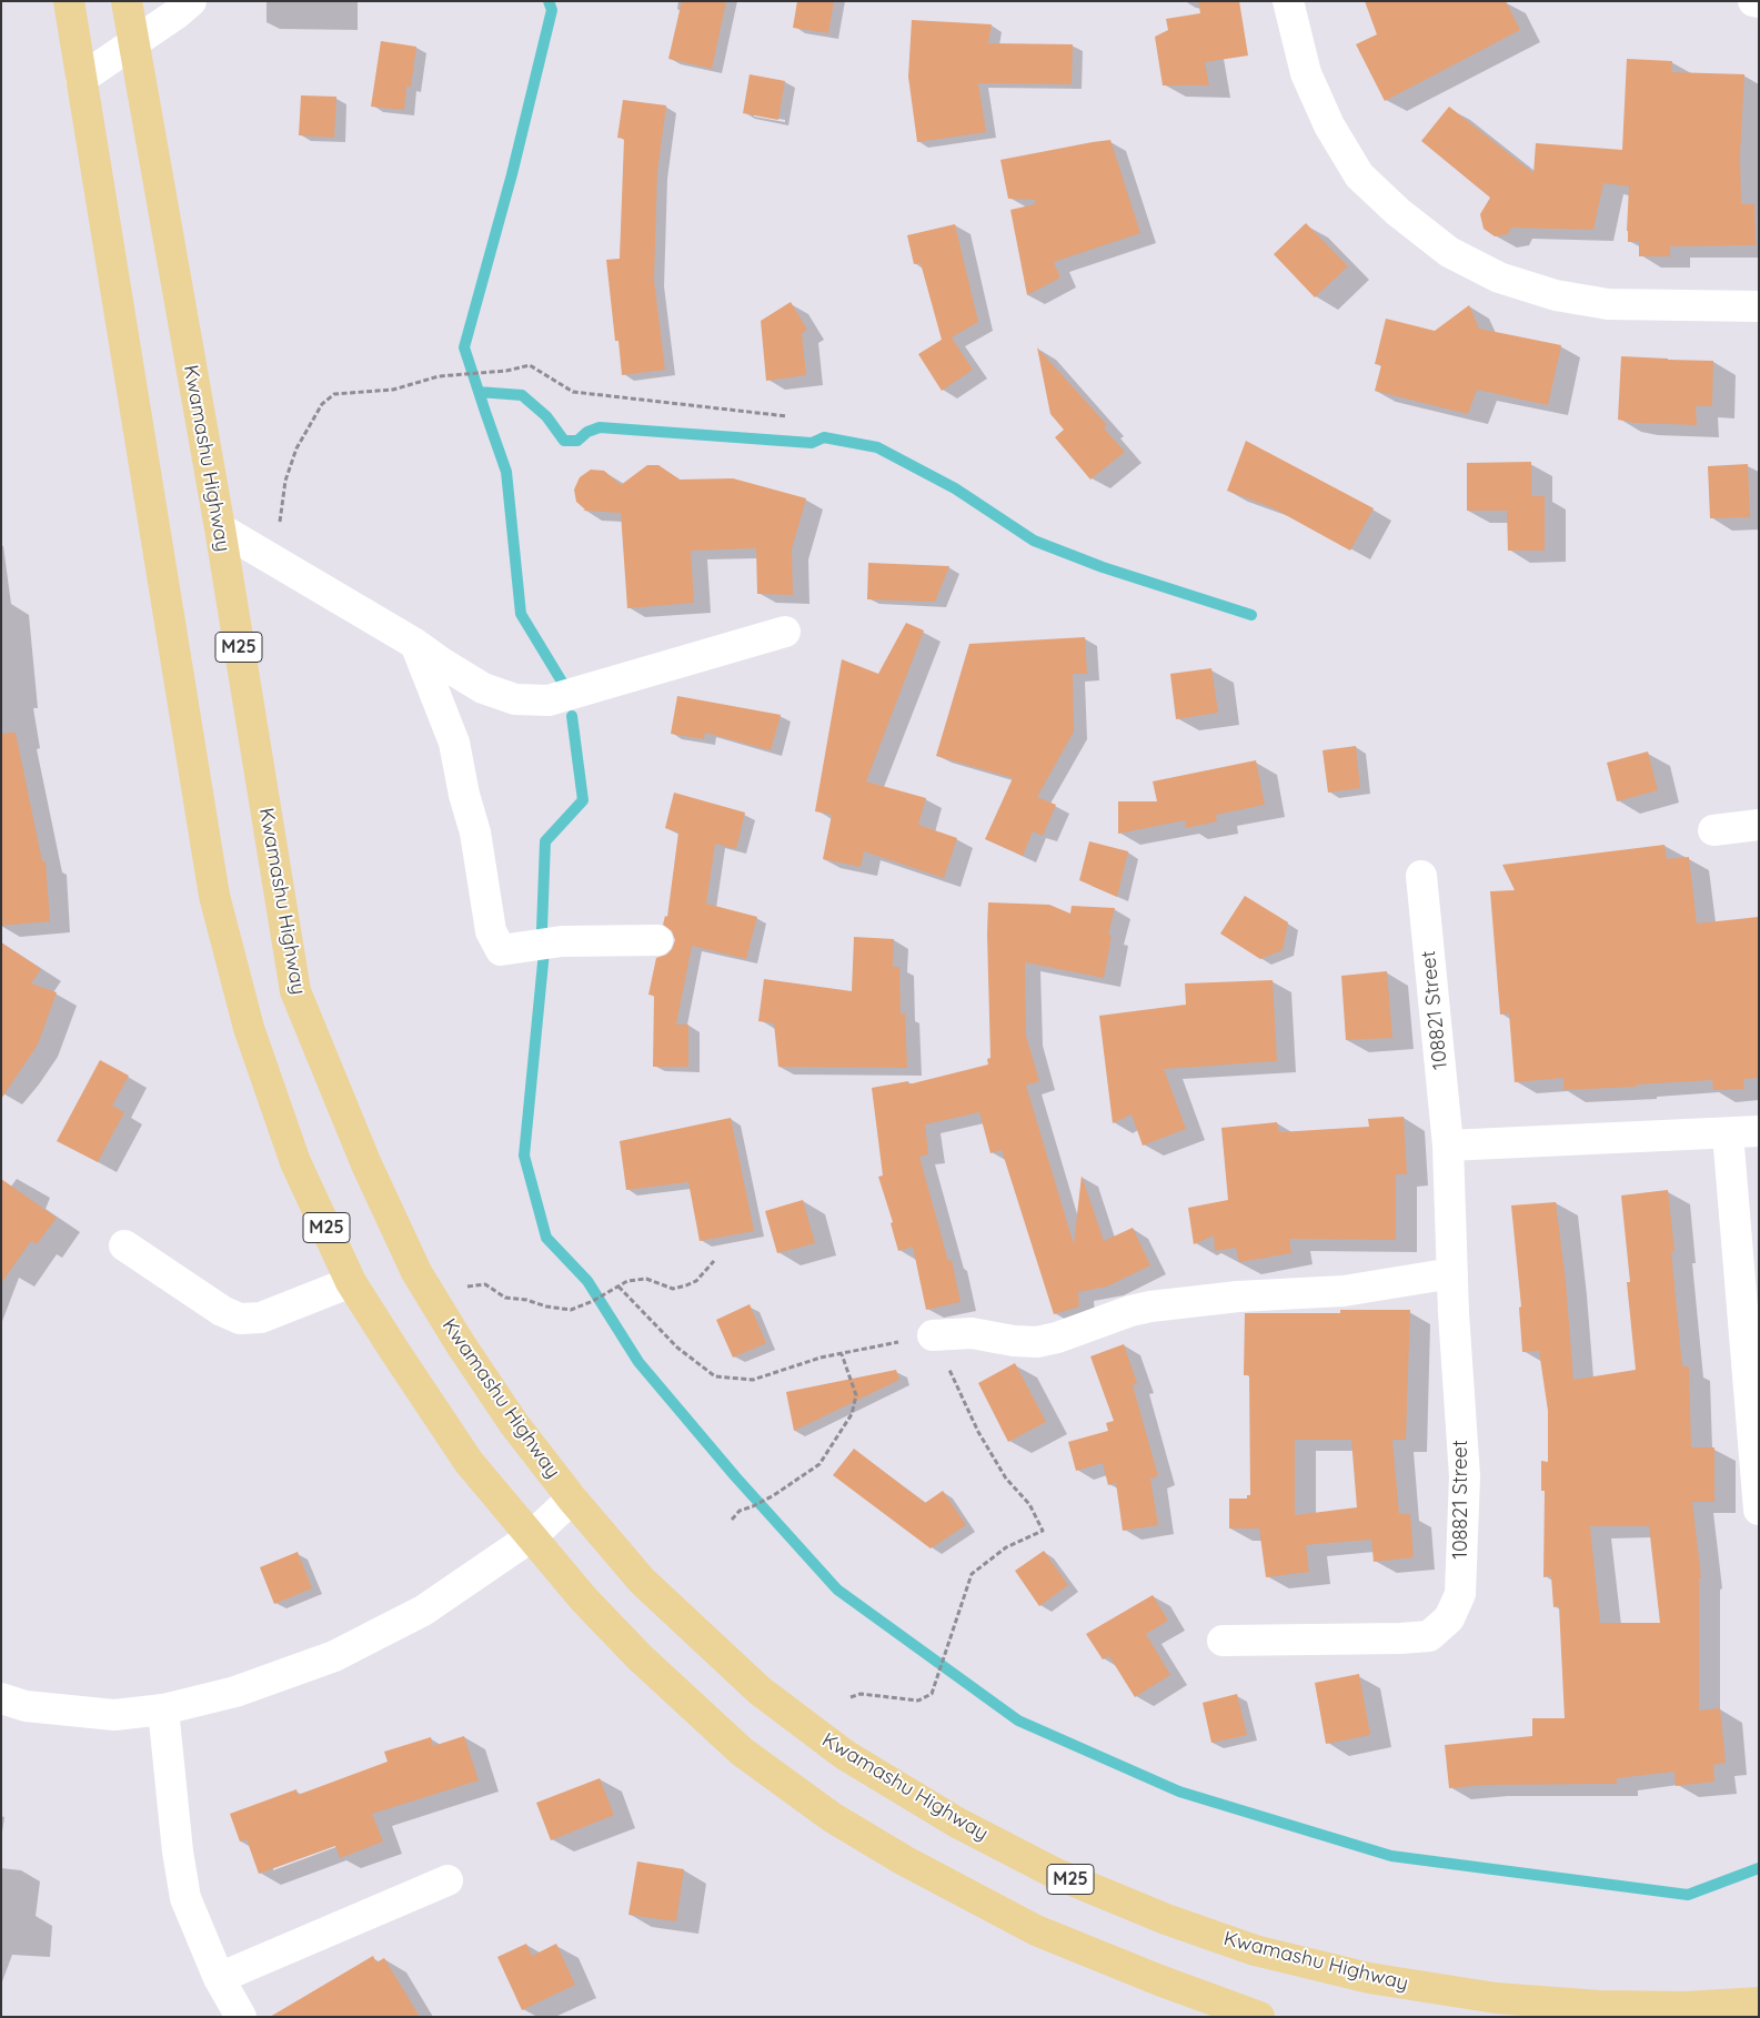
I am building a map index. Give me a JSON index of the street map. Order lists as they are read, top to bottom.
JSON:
{
  "streets": {
    "main road": ["Kwamashu Highway", "M25"],
    "street": ["108821 Street"]
  }
}
